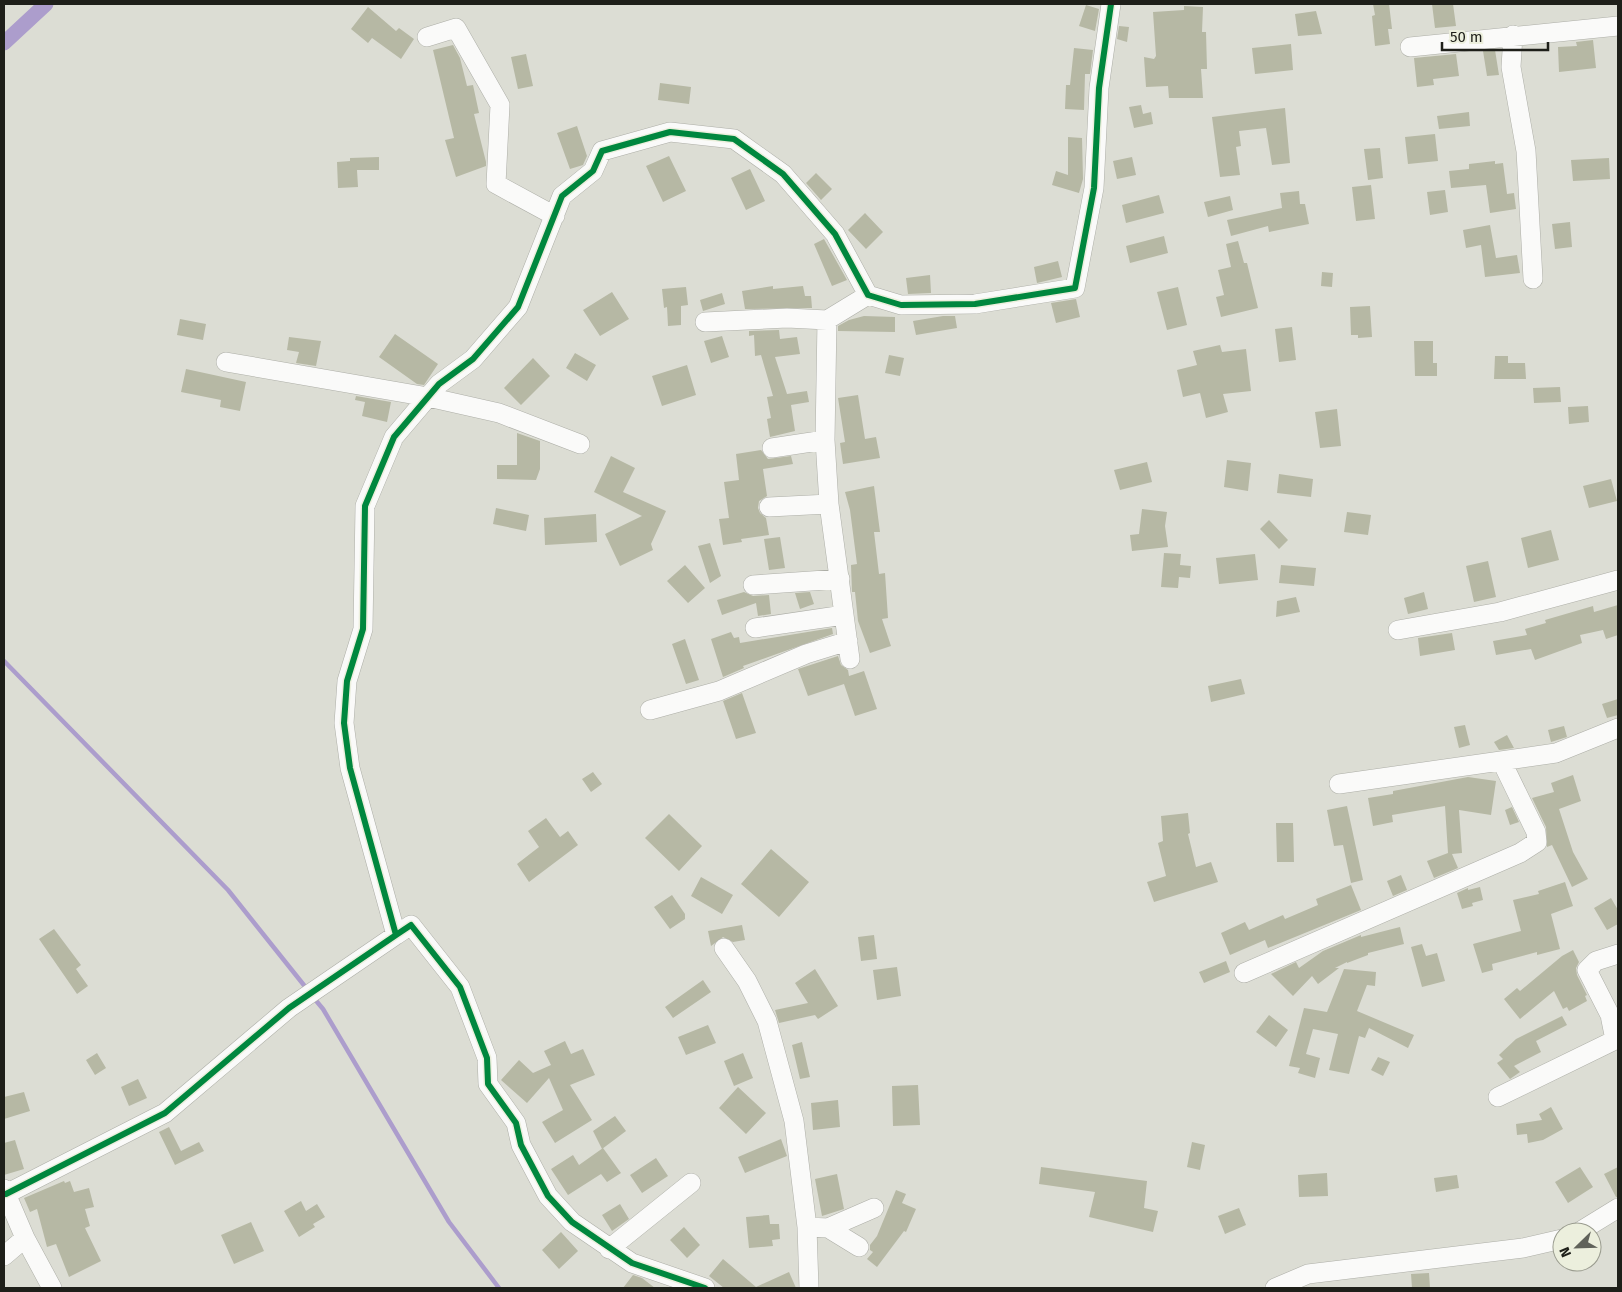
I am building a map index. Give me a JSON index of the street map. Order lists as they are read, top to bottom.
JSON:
{
  "scale_bar": "50 m",
  "north": "bottom left"
}
